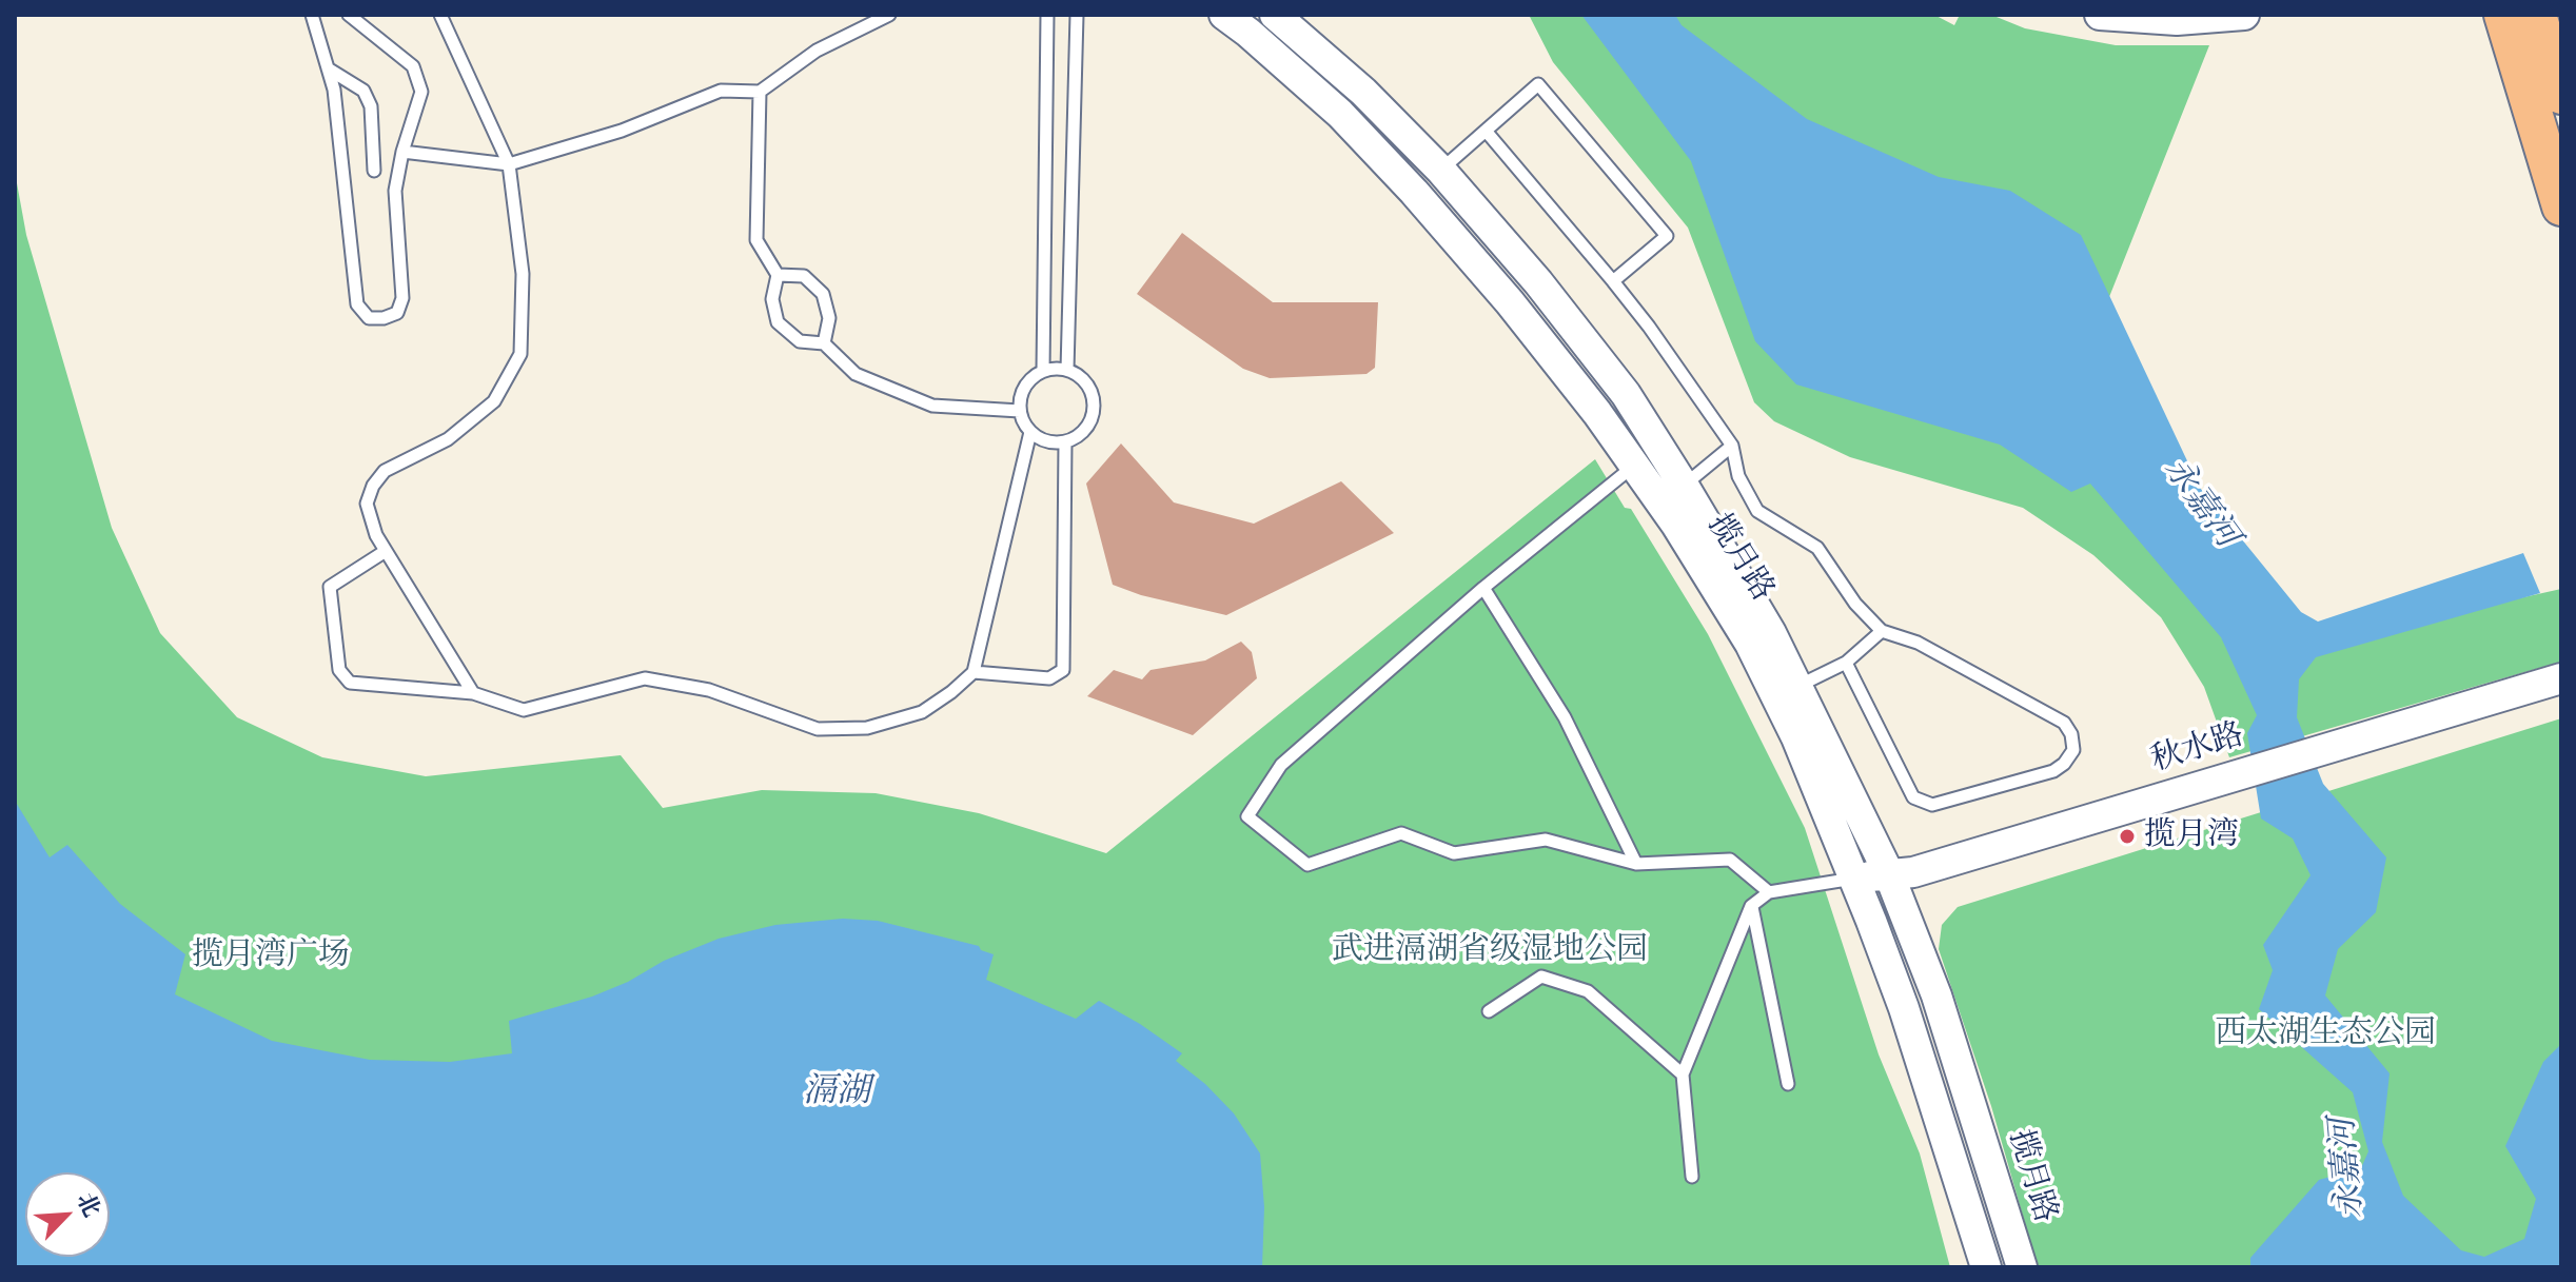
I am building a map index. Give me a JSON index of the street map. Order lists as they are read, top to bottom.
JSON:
{
  "streets": {
    "street": ["揽月路", "秋水路"]
  },
  "crossings": [
    ["揽月路", "秋水路"]
  ],
  "water": ["永嘉河", "滆湖"],
  "parks": ["武进滆湖省级湿地公园", "揽月湾广场", "西太湖生态公园"],
  "places": ["揽月湾"],
  "north": "top right"
}
